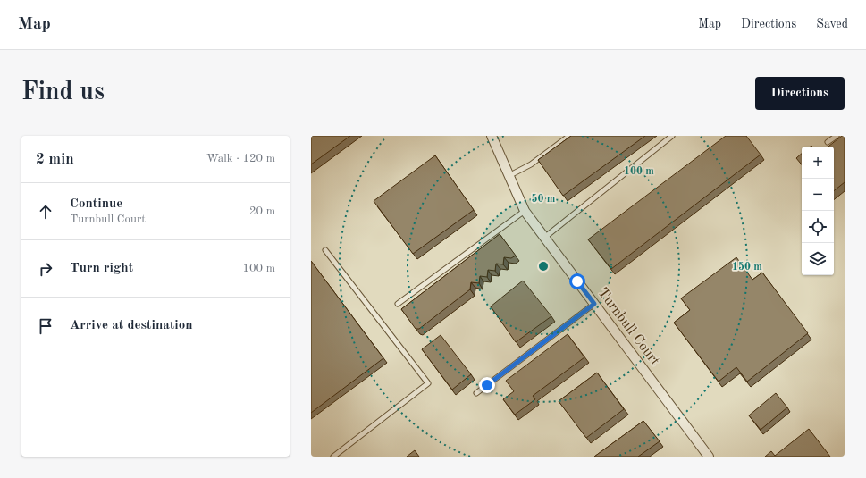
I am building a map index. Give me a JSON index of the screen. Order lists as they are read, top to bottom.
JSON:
{
  "streets": {
    "street": ["Turnbull Court"]
  },
  "page": {
    "header": "Map",
    "nav": ["Map", "Directions", "Saved"],
    "buttons": "Directions",
    "title": "Find us",
    "heading": ["2 min", "Walk · 120 m"],
    "map_buttons": ["+", "−"],
    "list": [
      ["Continue", "Turnbull Court", "20 m"],
      ["Turn right", "100 m"],
      "Arrive at destination"
    ]
  },
  "rings": ["100 m", "50 m", "150 m"]
}
